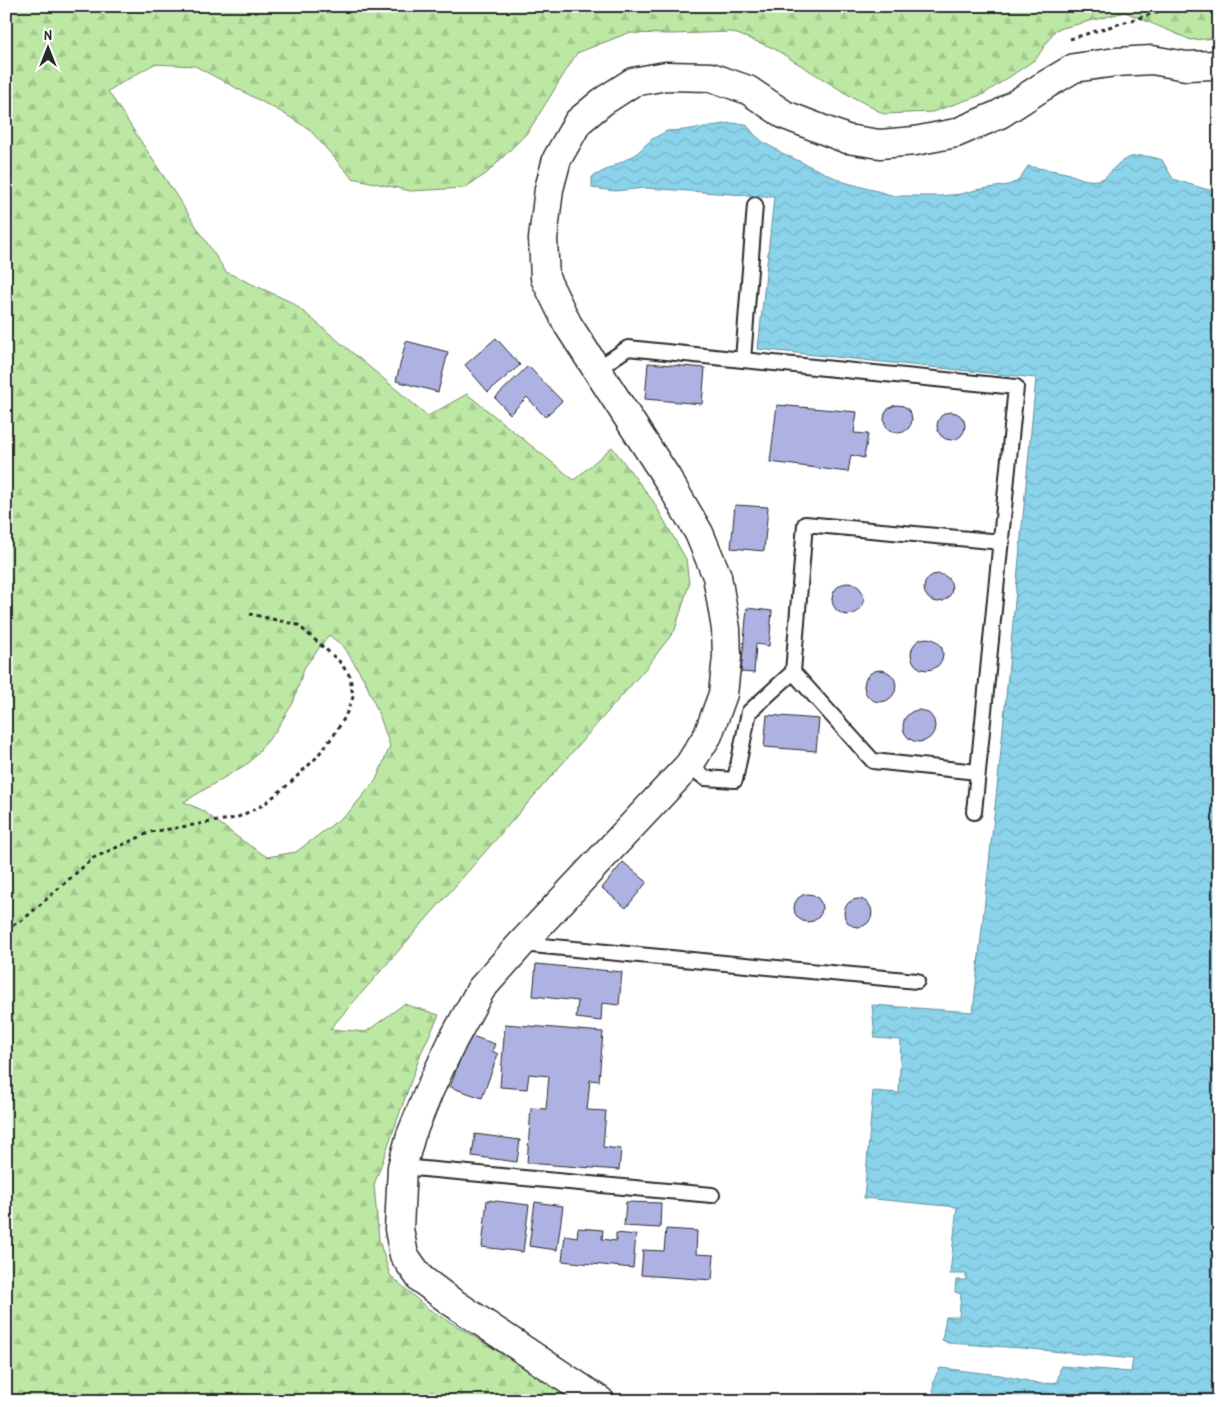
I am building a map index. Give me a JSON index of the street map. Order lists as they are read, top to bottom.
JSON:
{
  "north": "top"
}
